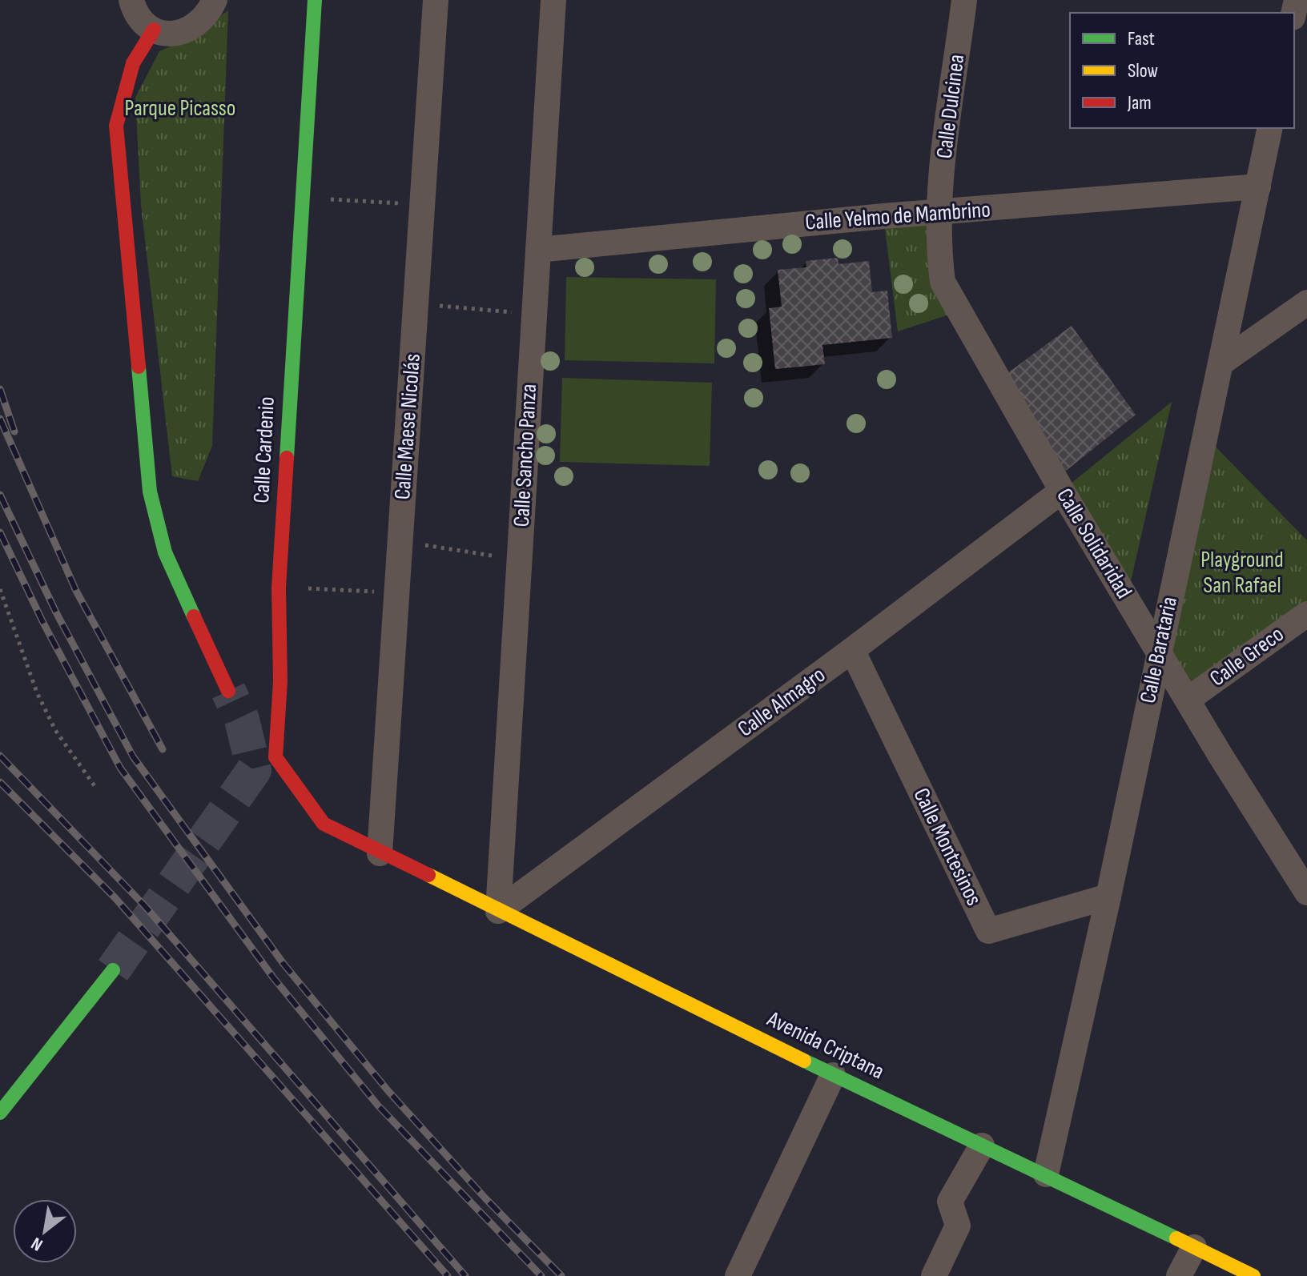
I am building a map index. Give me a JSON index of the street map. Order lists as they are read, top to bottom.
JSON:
{
  "streets": {
    "street": [
      "Calle Dulcinea",
      "Calle Yelmo de Mambrino",
      "Calle Maese Nicolás",
      "Calle Cardenio",
      "Calle Sancho Panza",
      "Calle Solidaridad",
      "Calle Barataria",
      "Calle Greco",
      "Calle Almagro",
      "Calle Montesinos",
      "Avenida Criptana"
    ]
  },
  "crossings": [
    ["Calle Dulcinea", "Calle Yelmo de Mambrino"],
    ["Calle Dulcinea", "Calle Solidaridad"],
    ["Calle Yelmo de Mambrino", "Calle Sancho Panza"],
    ["Calle Yelmo de Mambrino", "Calle Solidaridad"],
    ["Calle Yelmo de Mambrino", "Calle Barataria"],
    ["Calle Maese Nicolás", "Calle Cardenio"],
    ["Calle Maese Nicolás", "Avenida Criptana"],
    ["Calle Cardenio", "Avenida Criptana"],
    ["Calle Sancho Panza", "Calle Almagro"],
    ["Calle Sancho Panza", "Avenida Criptana"],
    ["Calle Solidaridad", "Calle Barataria"],
    ["Calle Solidaridad", "Calle Greco"],
    ["Calle Solidaridad", "Calle Almagro"],
    ["Calle Barataria", "Calle Montesinos"],
    ["Calle Barataria", "Avenida Criptana"],
    ["Calle Almagro", "Calle Montesinos"],
    ["Calle Almagro", "Avenida Criptana"]
  ],
  "parks": ["Parque Picasso", "Playground San Rafael"],
  "legend": ["Fast", "Slow", "Jam"],
  "north": "bottom left"
}
